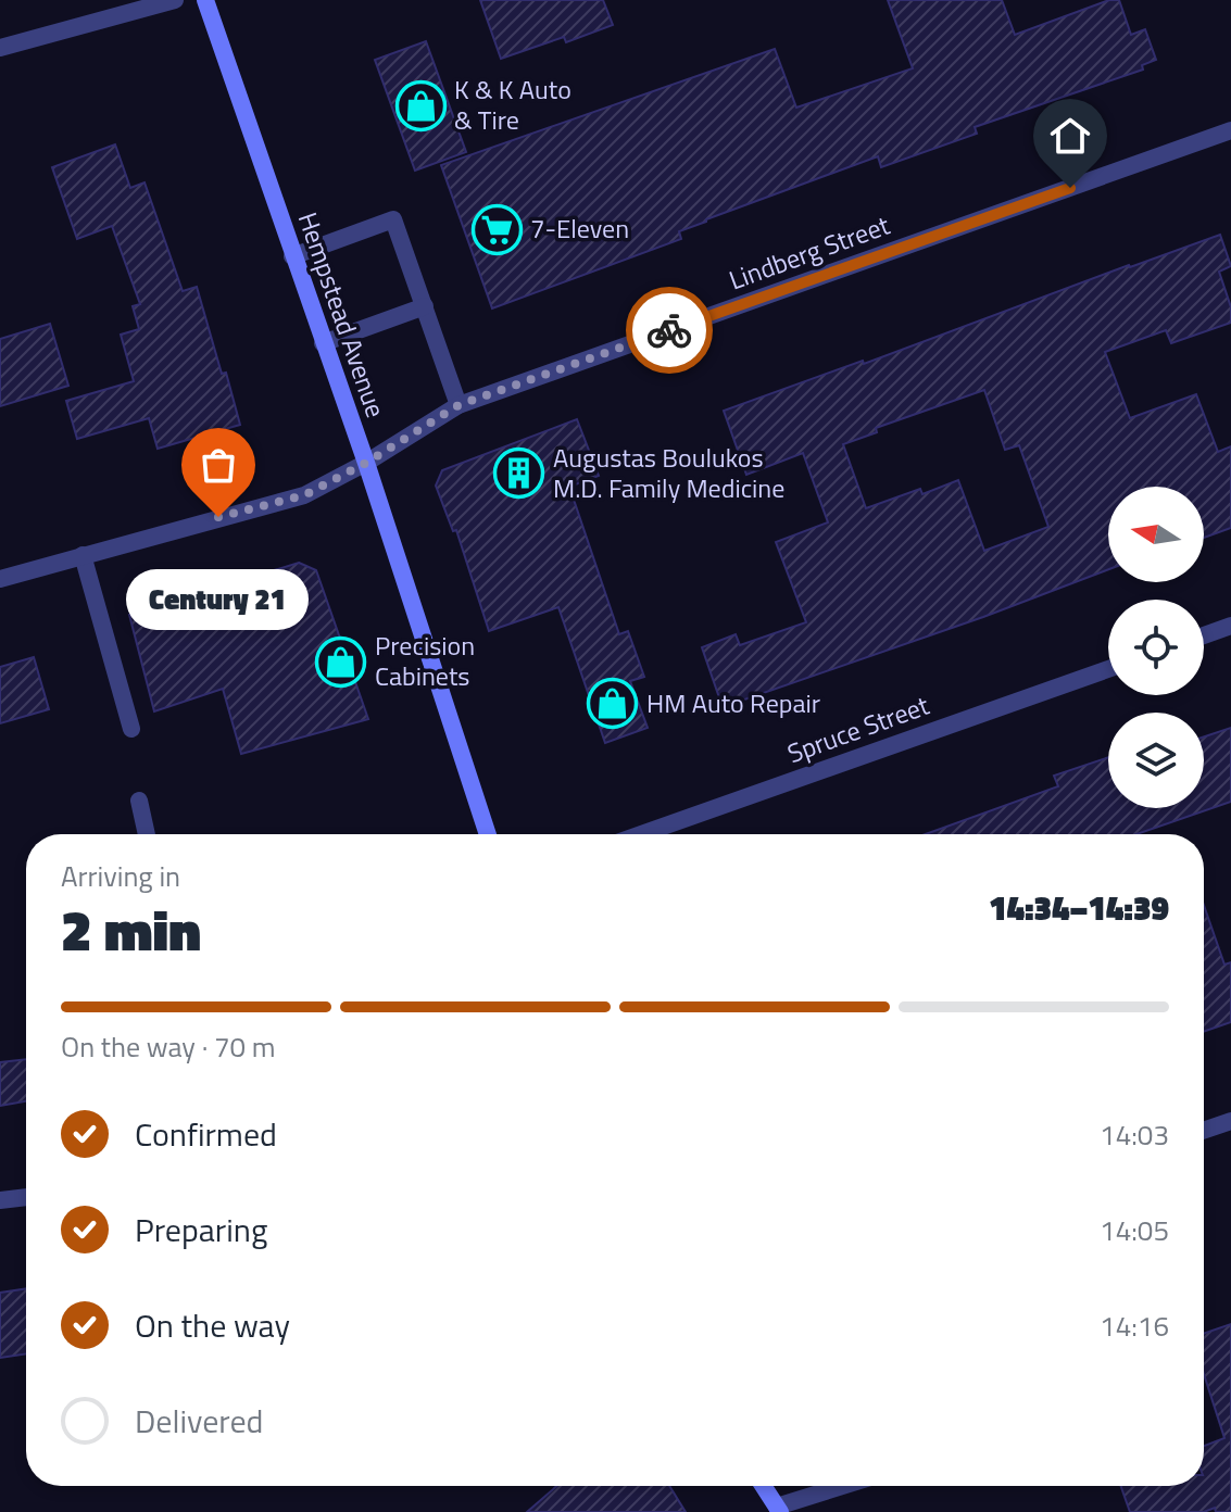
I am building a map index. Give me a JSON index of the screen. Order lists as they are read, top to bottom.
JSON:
{
  "streets": {
    "main road": ["Hempstead Avenue"],
    "street": ["Lindberg Street", "Spruce Street"]
  },
  "crossings": [
    ["Lindberg Street", "Hempstead Avenue"]
  ],
  "places": {
    "shop": ["K & K Auto & Tire", "Precision Cabinets", "HM Auto Repair"],
    "supermarket": ["7-Eleven"],
    "building": ["Augustas Boulukos M.D. Family Medicine"],
    "other": ["Century 21"]
  },
  "north": "left",
  "page": {
    "bubble": "Century 21",
    "heading": ["2 min", "Arriving in", "14:34–14:39"],
    "bar": "On the way · 70 m",
    "list": [
      ["Confirmed", "14:03"],
      ["Preparing", "14:05"],
      ["On the way", "14:16"],
      "Delivered"
    ]
  }
}
